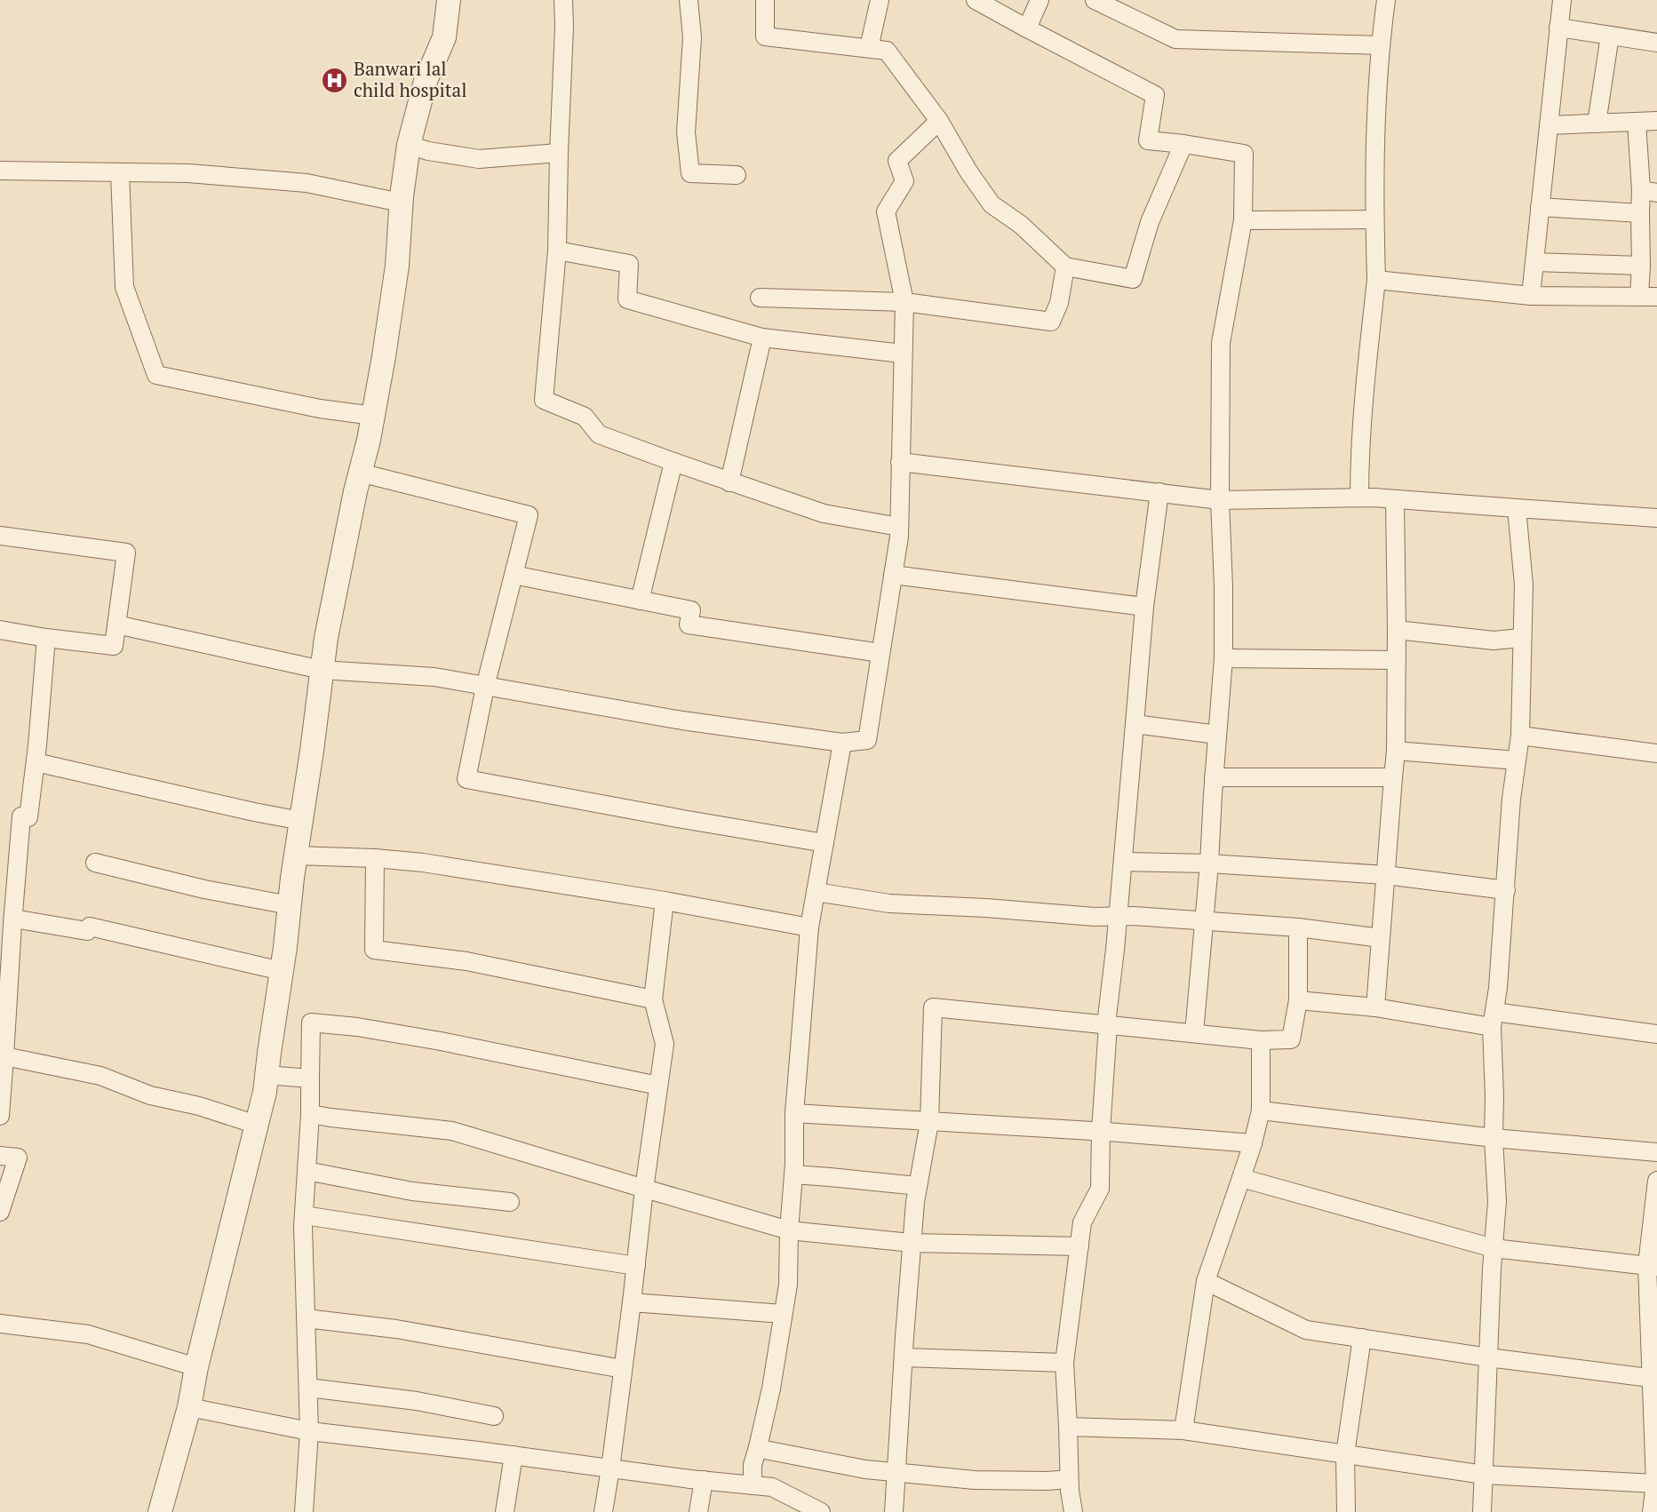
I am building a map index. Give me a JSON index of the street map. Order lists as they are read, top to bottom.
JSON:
{
  "places": {
    "hospital": ["Banwari lal child hospital"]
  }
}
